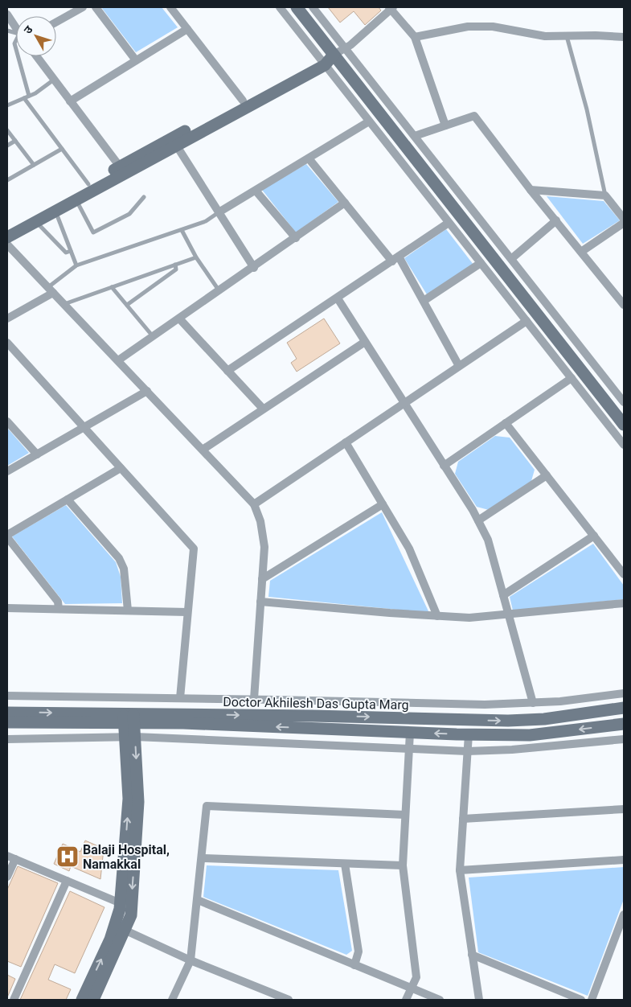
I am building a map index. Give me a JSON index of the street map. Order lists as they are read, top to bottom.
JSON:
{
  "streets": {
    "street": ["Doctor Akhilesh Das Gupta Marg"]
  },
  "places": {
    "hospital": ["Balaji Hospital, Namakkal"]
  },
  "north": "top left"
}
